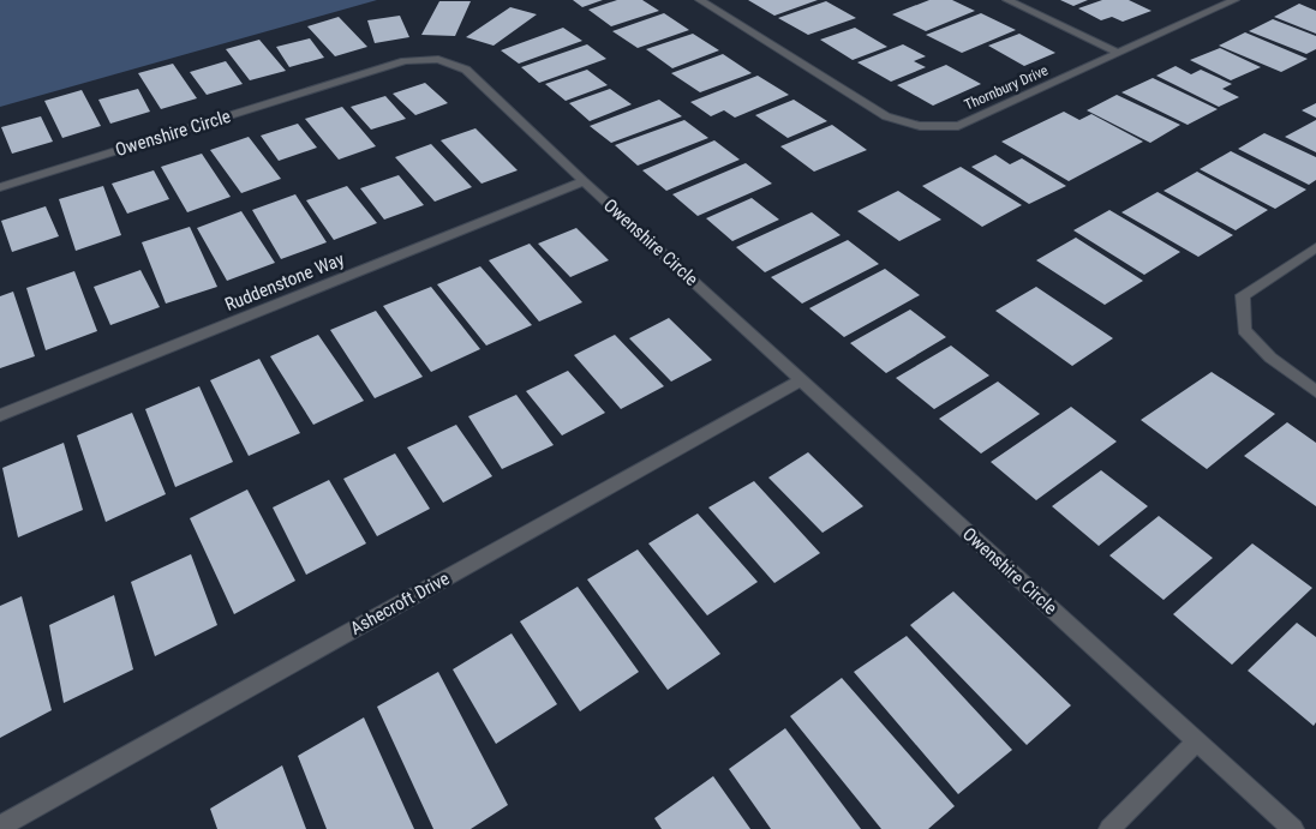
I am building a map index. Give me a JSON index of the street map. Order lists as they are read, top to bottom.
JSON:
{
  "streets": {
    "street": [
      "Thornbury Drive",
      "Owenshire Circle",
      "Ruddenstone Way",
      "Ashecroft Drive"
    ]
  },
  "crossings": [
    ["Owenshire Circle", "Ruddenstone Way"],
    ["Owenshire Circle", "Ashecroft Drive"]
  ]
}
